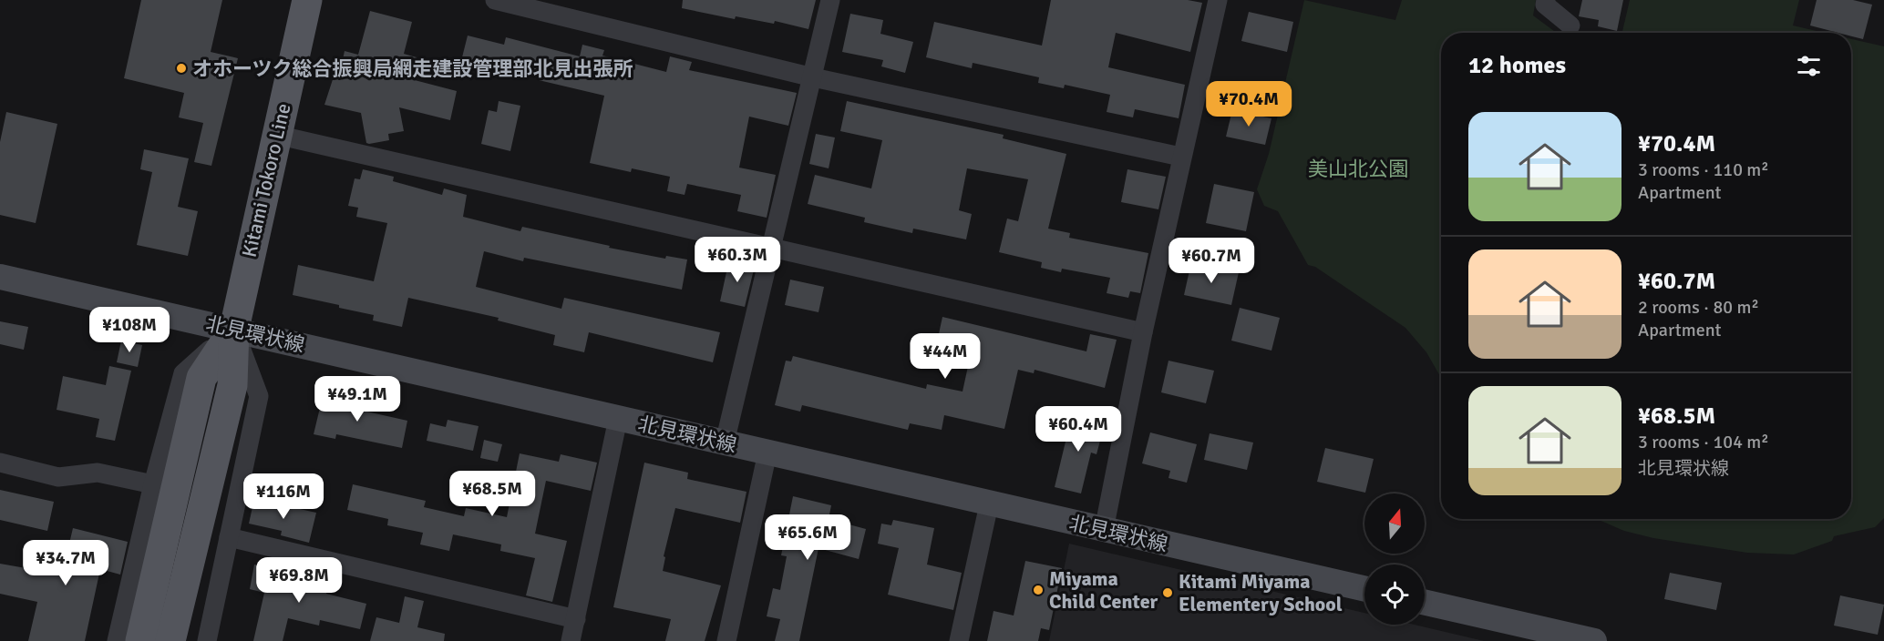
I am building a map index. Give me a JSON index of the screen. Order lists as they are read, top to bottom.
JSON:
{
  "streets": {
    "main road": ["Kitami Tokoro Line", "北見環状線"]
  },
  "crossings": [
    ["Kitami Tokoro Line", "北見環状線"]
  ],
  "parks": ["美山北公園"],
  "places": ["オホーツク総合振興局網走建設管理部北見出張所", "Miyama Child Center", "Kitami Miyama Elementery School"],
  "north": "top",
  "page": {
    "heading": "12 homes",
    "price": [
      "¥70.4M",
      "¥60.3M",
      "¥60.7M",
      "¥108M",
      "¥44M",
      "¥49.1M",
      "¥60.4M",
      "¥68.5M",
      "¥116M",
      "¥65.6M",
      "¥34.7M",
      "¥69.8M"
    ],
    "list": [
      {
        "name": "¥70.4M",
        "note": "3 rooms · 110 m² · Apartment"
      },
      {
        "name": "¥60.7M",
        "note": "2 rooms · 80 m² · Apartment"
      },
      {
        "name": "¥68.5M",
        "note": "3 rooms · 104 m² · 北見環状線"
      }
    ]
  }
}
